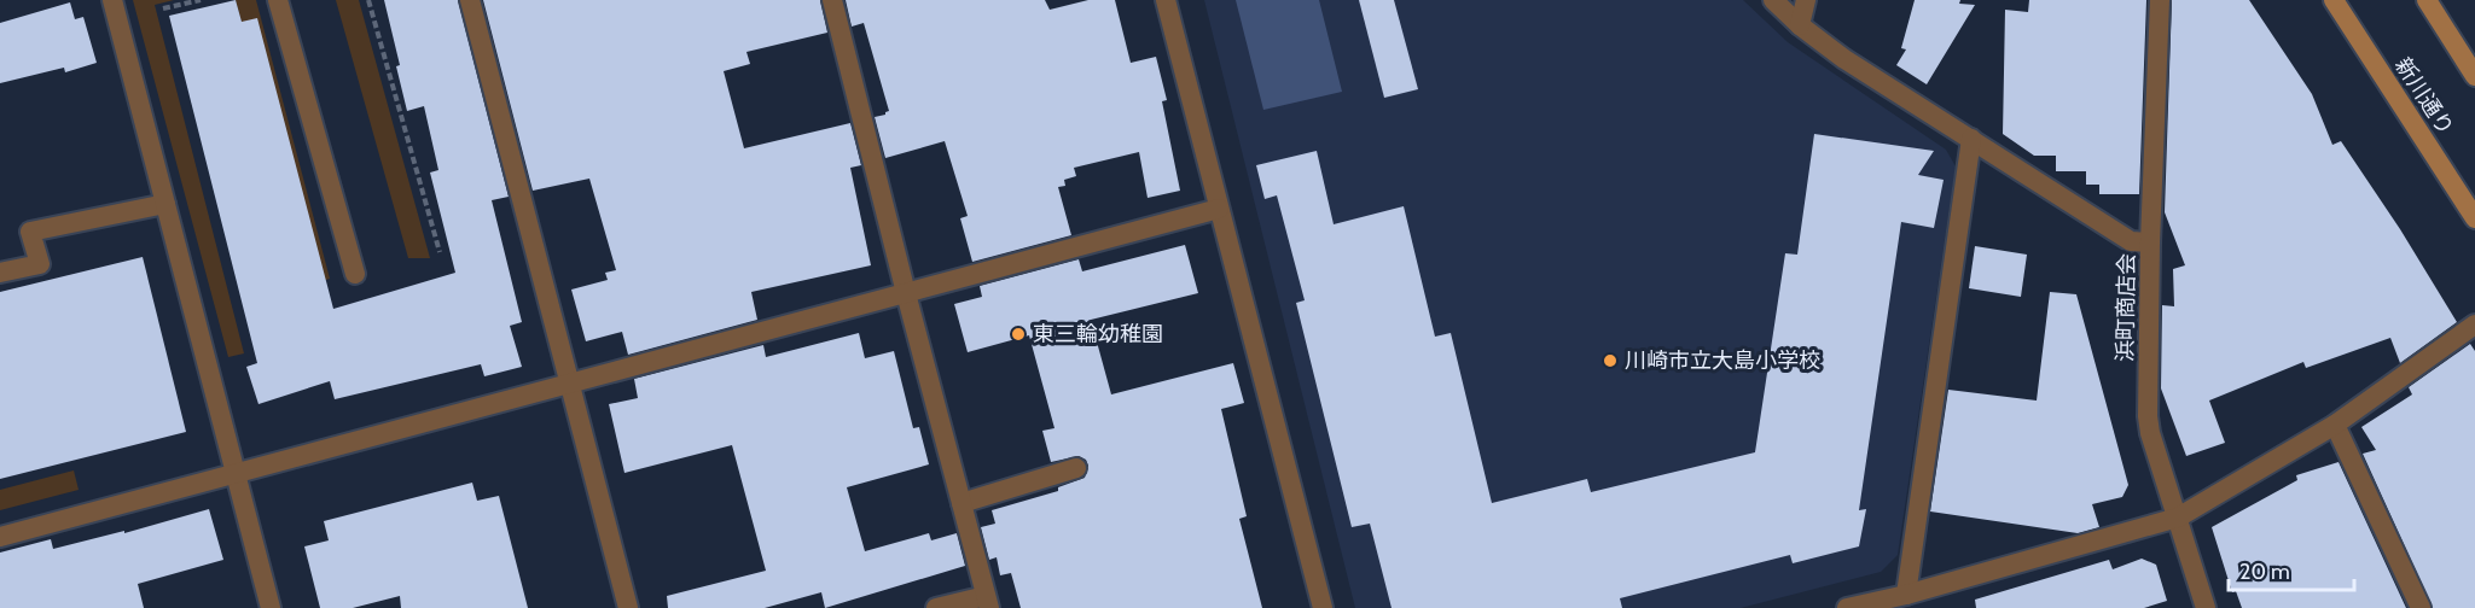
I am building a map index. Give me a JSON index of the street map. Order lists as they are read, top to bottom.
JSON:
{
  "streets": {
    "main road": ["新川通り"],
    "street": ["浜町商店会"]
  },
  "places": ["東三輪幼稚園", "川崎市立大島小学校"],
  "scale_bar": "20 m"
}
